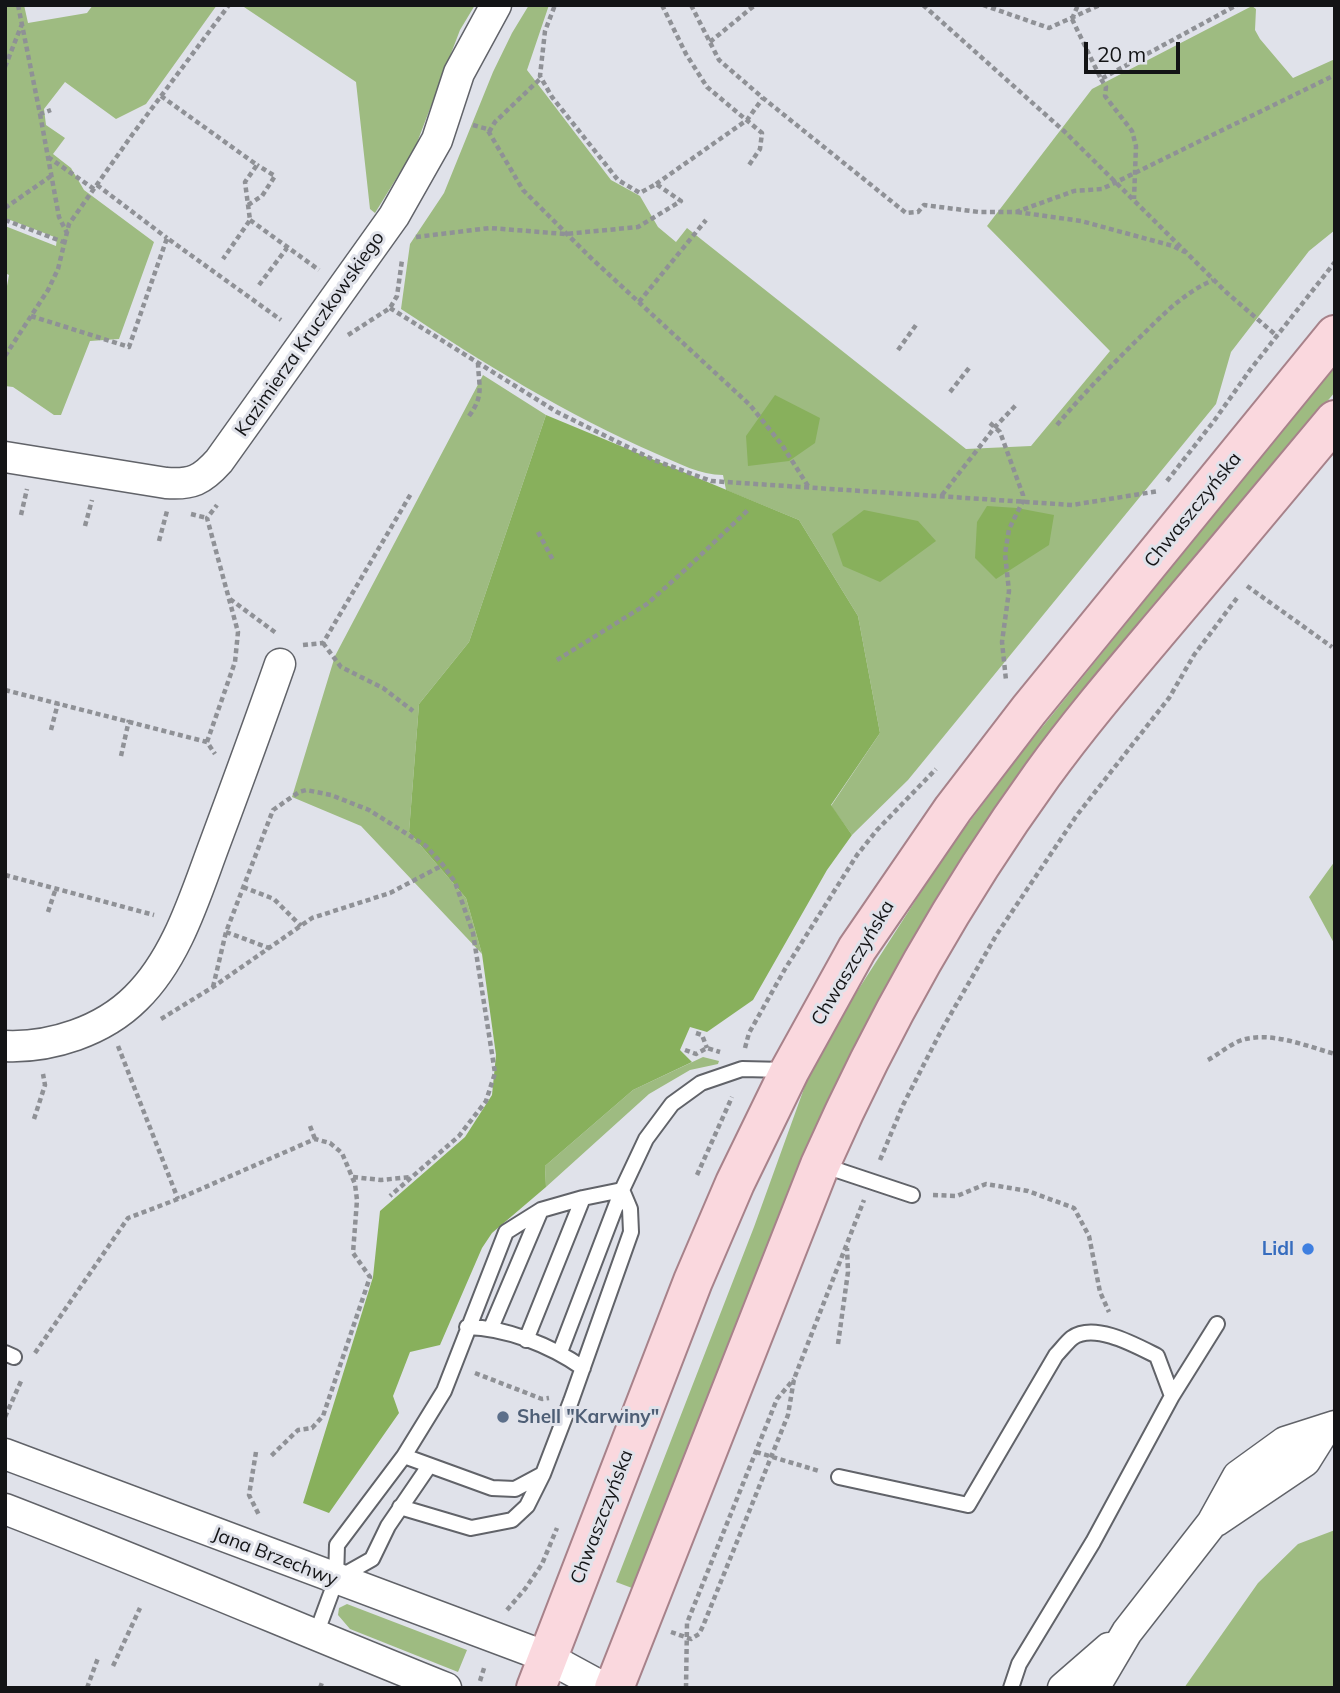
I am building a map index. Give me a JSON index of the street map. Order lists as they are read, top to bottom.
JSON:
{
  "streets": {
    "main road": ["Chwaszczyńska"],
    "street": ["Kazimierza Kruczkowskiego", "Jana Brzechwy"]
  },
  "crossings": [
    ["Chwaszczyńska", "Jana Brzechwy"]
  ],
  "places": ["Lidl", "Shell \"Karwiny\""],
  "scale_bar": "20 m"
}
